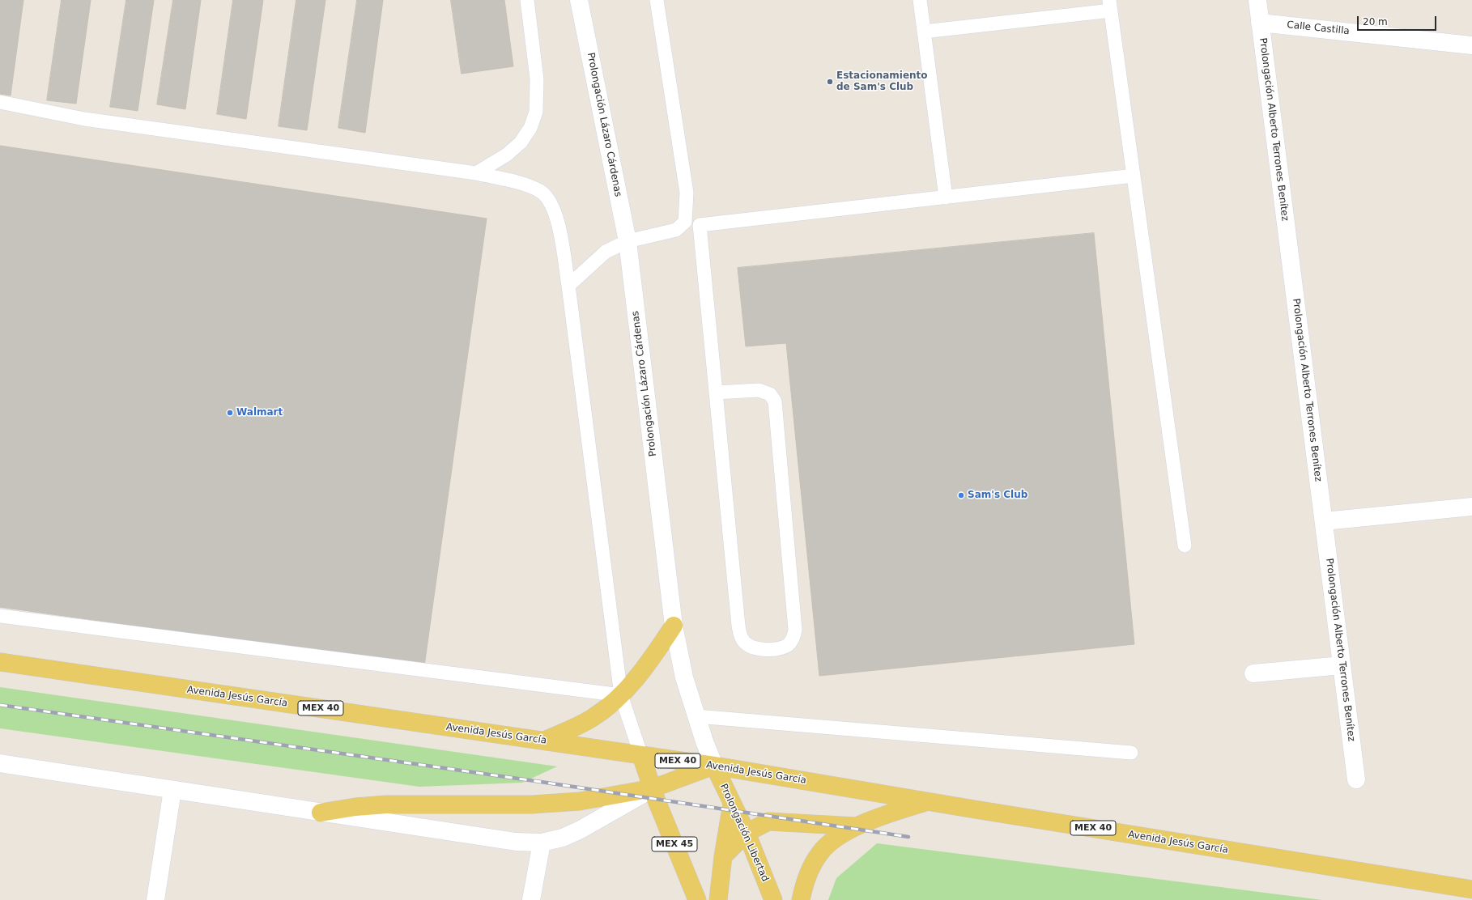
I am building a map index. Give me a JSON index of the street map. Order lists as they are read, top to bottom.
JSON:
{
  "streets": {
    "main road": [
      "Avenida Jesús García",
      "MEX 40",
      "Prolongación Libertad",
      "MEX 45"
    ],
    "street": ["Calle Castilla", "Prolongación Lázaro Cárdenas", "Prolongación Alberto Terrones Benítez"]
  },
  "crossings": [
    ["Calle Castilla", "Prolongación Alberto Terrones Benítez"],
    ["Prolongación Lázaro Cárdenas", "Avenida Jesús García"],
    ["Prolongación Lázaro Cárdenas", "Prolongación Libertad"],
    ["Avenida Jesús García", "Prolongación Libertad"],
    ["Avenida Jesús García", "MEX 45"]
  ],
  "places": ["Estacionamiento de Sam's Club", "Walmart", "Sam's Club"],
  "scale_bar": "20 m"
}
